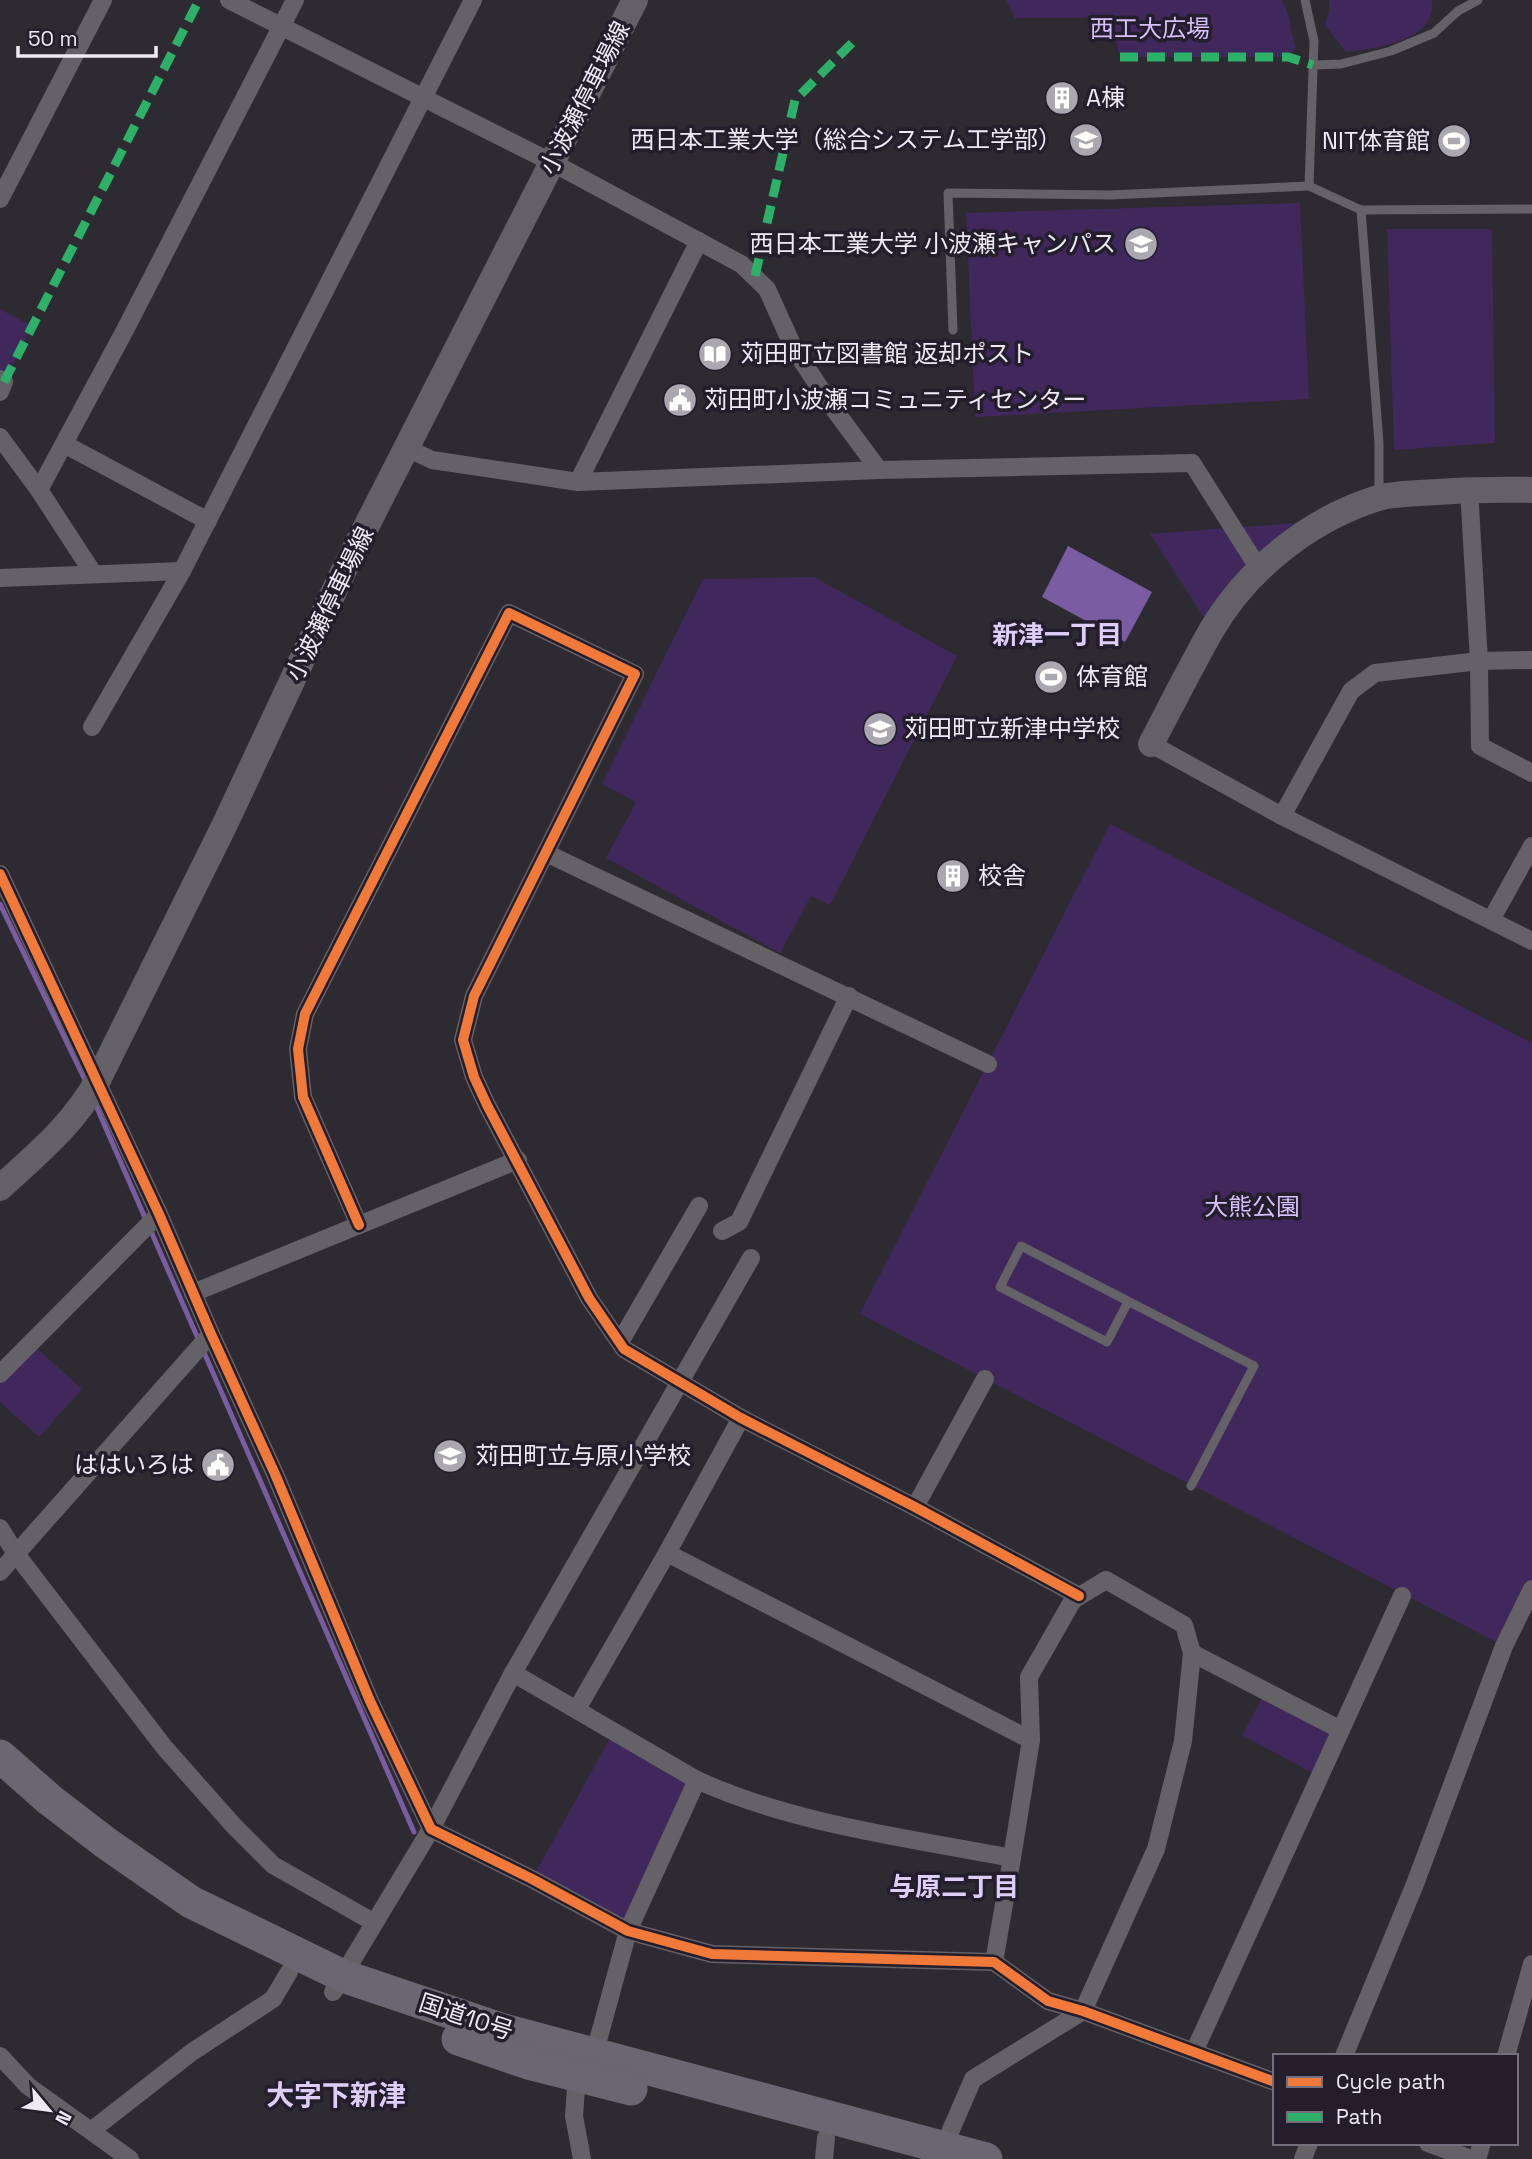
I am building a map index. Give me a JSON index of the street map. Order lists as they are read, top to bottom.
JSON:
{
  "streets": {
    "highway": ["国道10号"],
    "main road": ["小波瀬停車場線"]
  },
  "districts": ["新津一丁目", "与原二丁目", "大字下新津"],
  "parks": ["西工大広場", "大熊公園"],
  "places": {
    "building": ["A棟", "校舎"],
    "school or university": [
      "西日本工業大学（総合システム工学部）",
      "西日本工業大学 小波瀬キャンパス",
      "苅田町立新津中学校",
      "苅田町立与原小学校"
    ],
    "sports": ["NIT体育館", "体育館"],
    "library": ["苅田町立図書館 返却ポスト"],
    "public building": ["苅田町小波瀬コミュニティセンター", "ははいろは"]
  },
  "legend": ["Cycle path", "Path"],
  "scale_bar": "50 m",
  "north": "bottom right"
}
